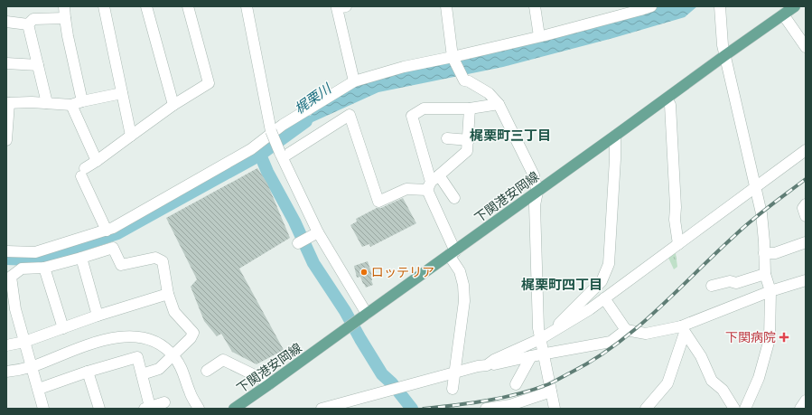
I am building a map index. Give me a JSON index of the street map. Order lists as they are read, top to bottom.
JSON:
{
  "streets": {
    "main road": ["下関港安岡線"]
  },
  "districts": ["梶栗町三丁目", "梶栗町四丁目"],
  "water": ["梶栗川"],
  "places": {
    "other": ["ロッテリア"],
    "health": ["下関病院"]
  }
}
